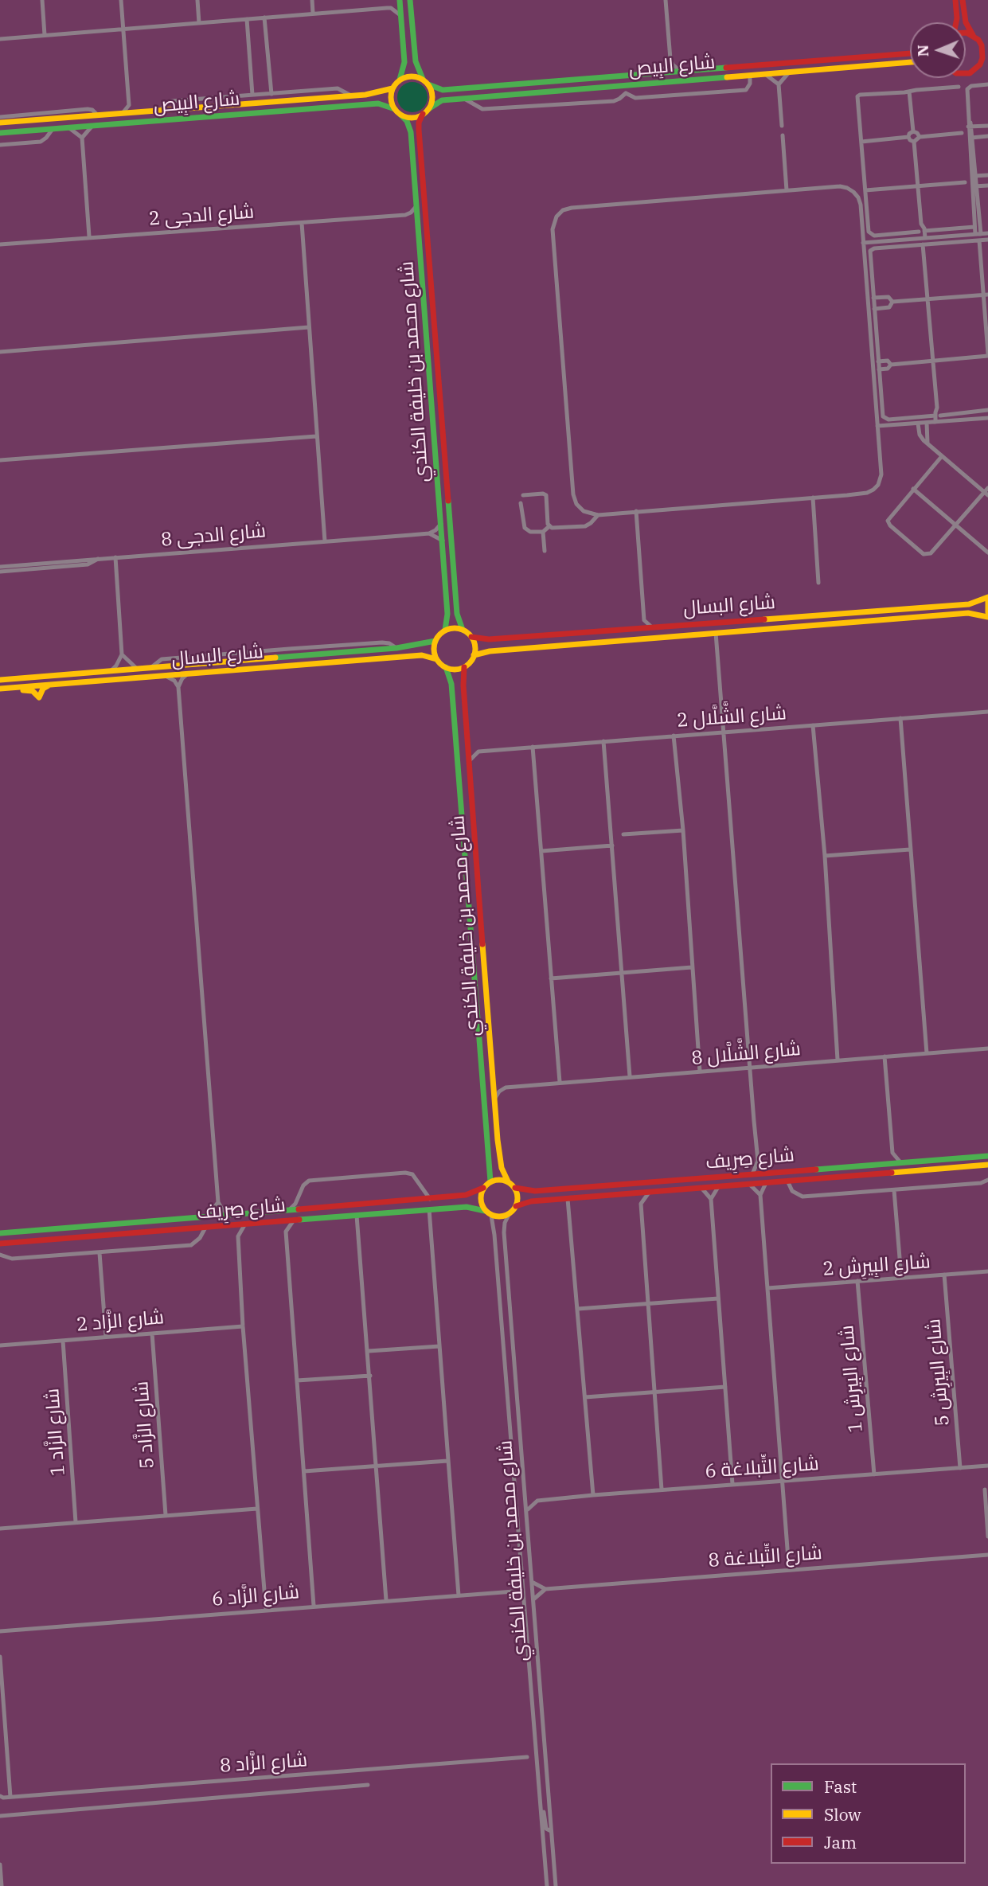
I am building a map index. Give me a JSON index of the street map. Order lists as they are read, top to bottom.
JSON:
{
  "streets": {
    "main road": [
      "شارع البِيص",
      "شارع محمد بن خليفة الكندي",
      "شارع البسال",
      "شارع صِرِيف"
    ],
    "street": [
      "شارع الدجى 2",
      "شارع الدجى 8",
      "شارع الشَّلَّال 2",
      "شارع الشَّلَّال 8",
      "شارع البِيرِش 2",
      "شارع الزَّاد 2",
      "شارع البِيرِش 5",
      "شارع البِيرِش 1",
      "شارع الزَّاد 5",
      "شارع الزَّاد 1",
      "شارع التِّبلاغة 6",
      "شارع التِّبلاغة 8",
      "شارع الزَّاد 6",
      "شارع الزَّاد 8"
    ]
  },
  "crossings": [
    ["شارع البِيص", "شارع محمد بن خليفة الكندي"],
    ["شارع محمد بن خليفة الكندي", "شارع البسال"],
    ["شارع محمد بن خليفة الكندي", "شارع صِرِيف"],
    ["شارع البِيرِش 2", "شارع البِيرِش 5"],
    ["شارع البِيرِش 2", "شارع البِيرِش 1"],
    ["شارع الزَّاد 2", "شارع الزَّاد 5"],
    ["شارع الزَّاد 2", "شارع الزَّاد 1"],
    ["شارع البِيرِش 5", "شارع التِّبلاغة 6"],
    ["شارع البِيرِش 1", "شارع التِّبلاغة 6"]
  ],
  "legend": ["Fast", "Slow", "Jam"],
  "north": "left"
}
